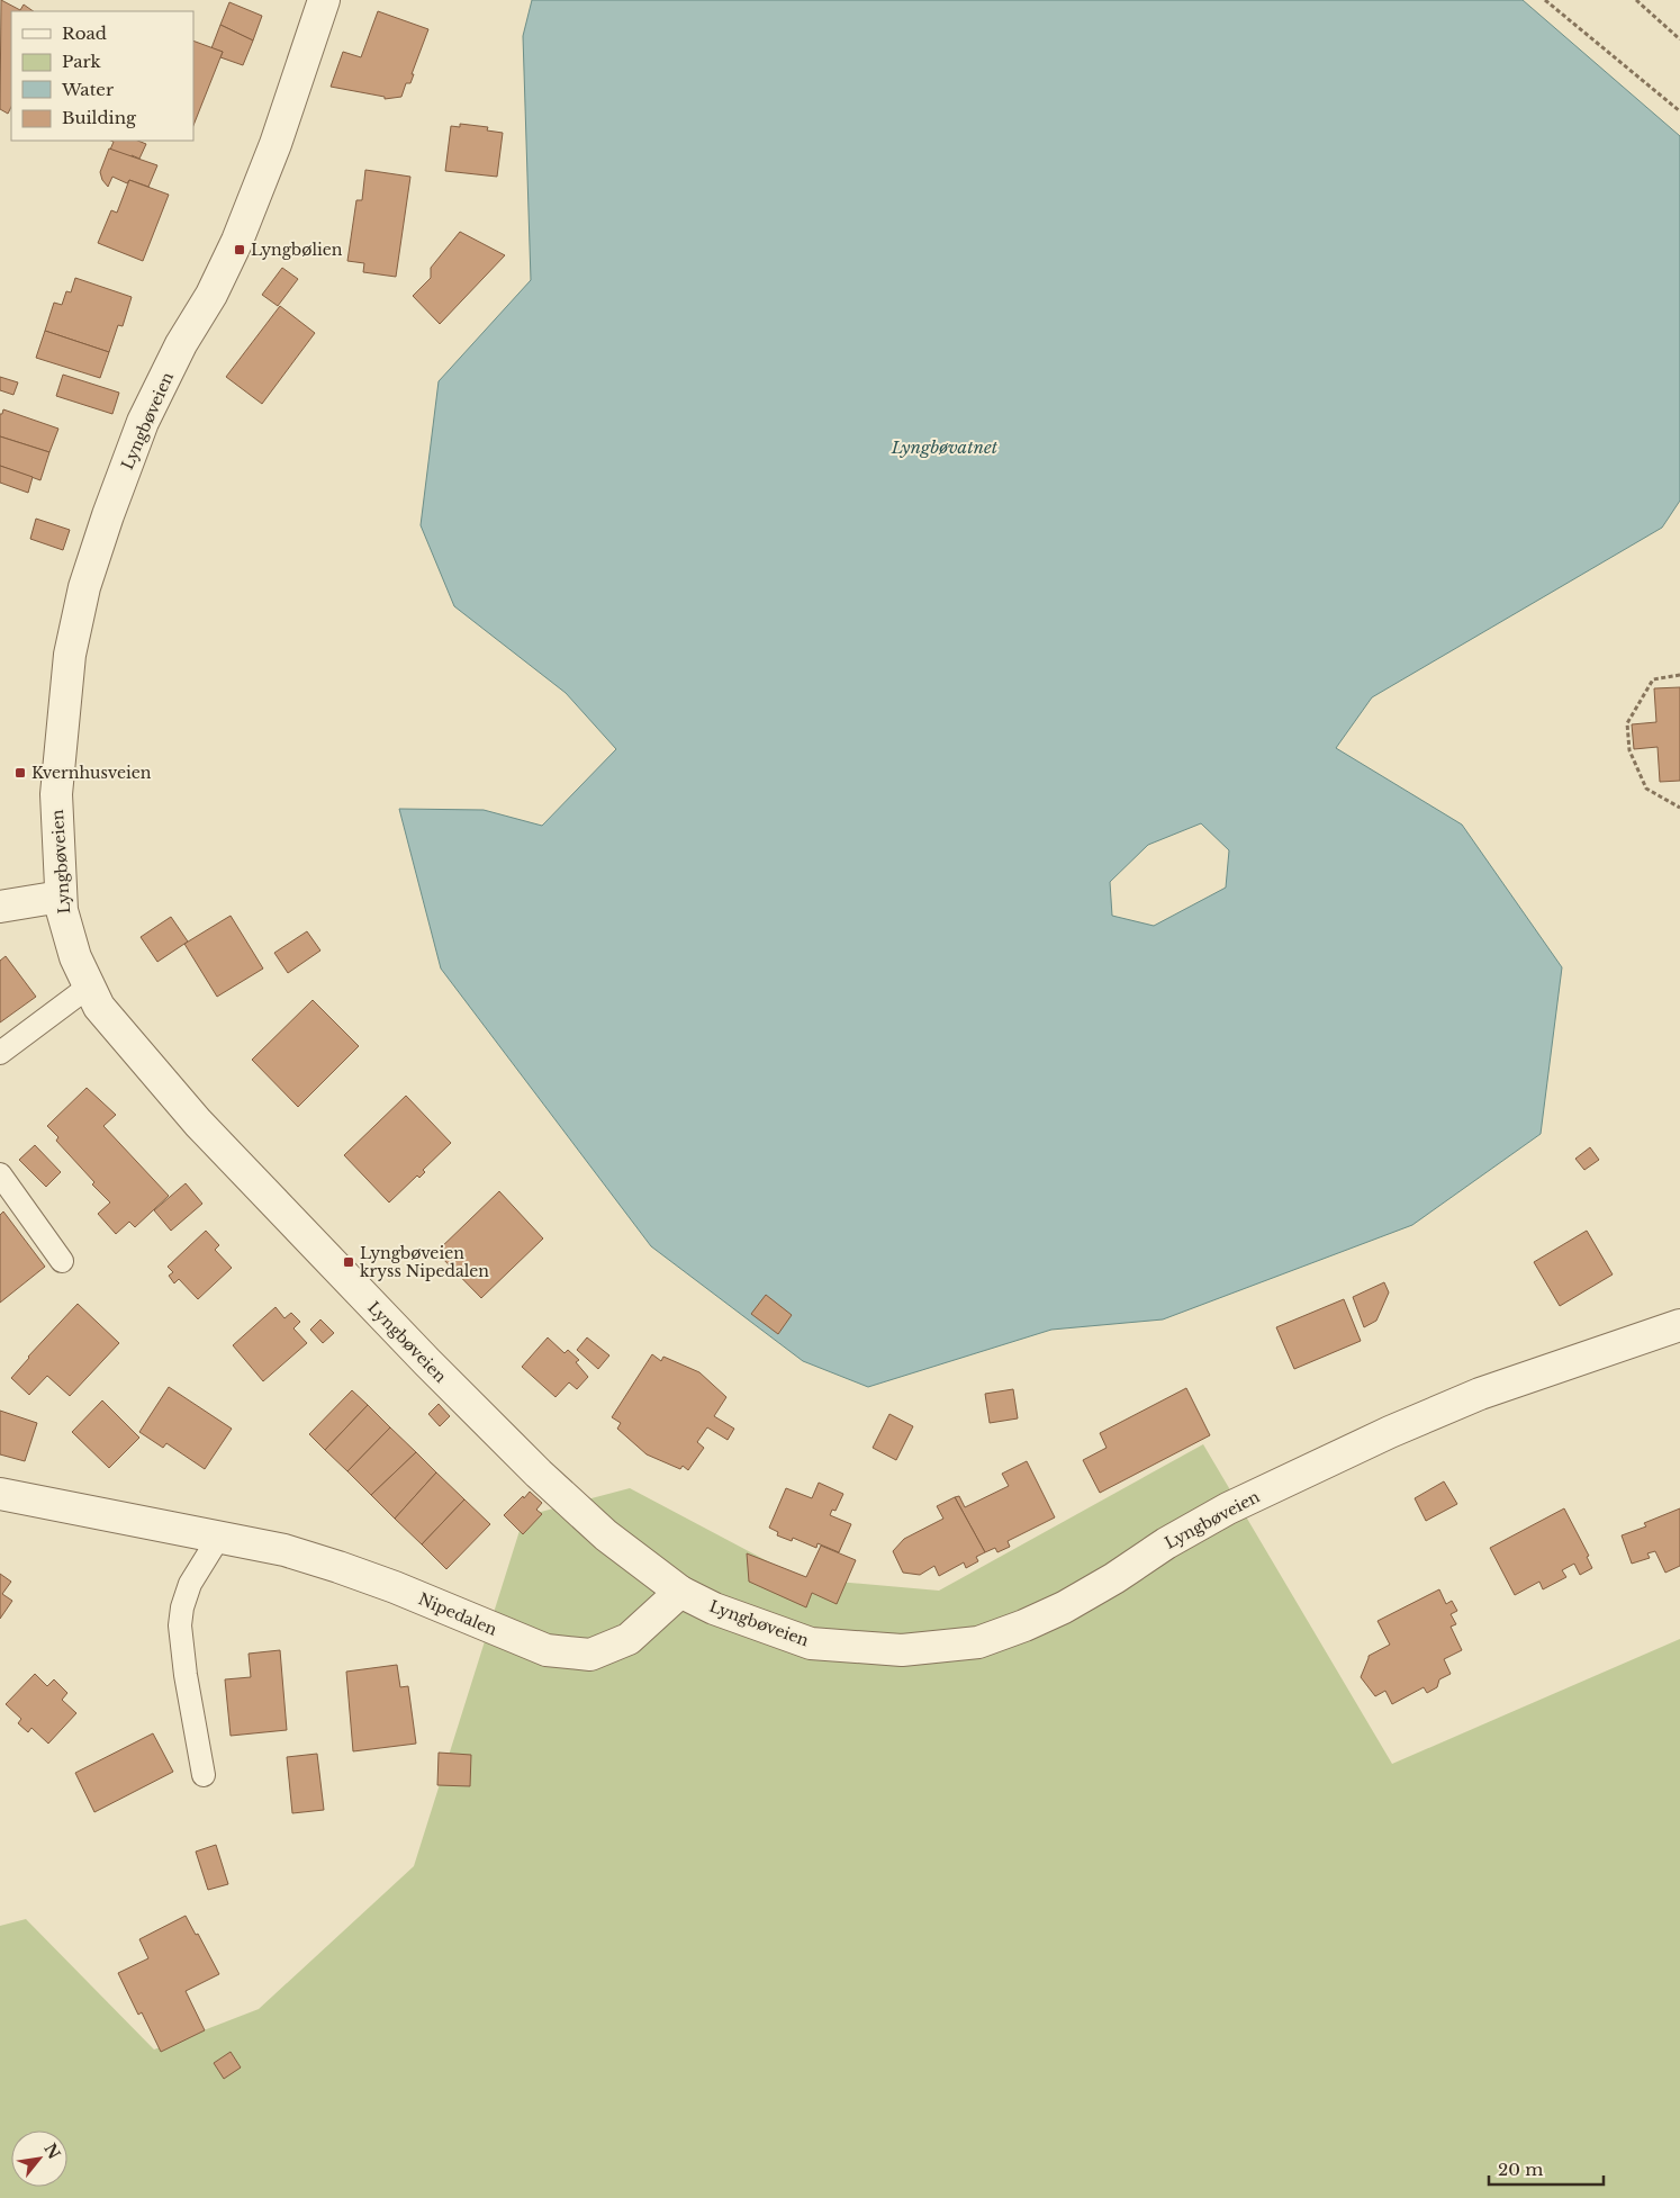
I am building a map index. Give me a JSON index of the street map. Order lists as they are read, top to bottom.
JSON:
{
  "streets": {
    "street": ["Lyngbøveien", "Nipedalen"]
  },
  "crossings": [
    ["Lyngbøveien", "Nipedalen"]
  ],
  "water": ["Lyngbøvatnet"],
  "places": {
    "transit": ["Lyngbølien", "Kvernhusveien", "Lyngbøveien kryss Nipedalen"]
  },
  "legend": [
    "Road",
    "Park",
    "Water",
    "Building"
  ],
  "scale_bar": "20 m",
  "north": "top right"
}
